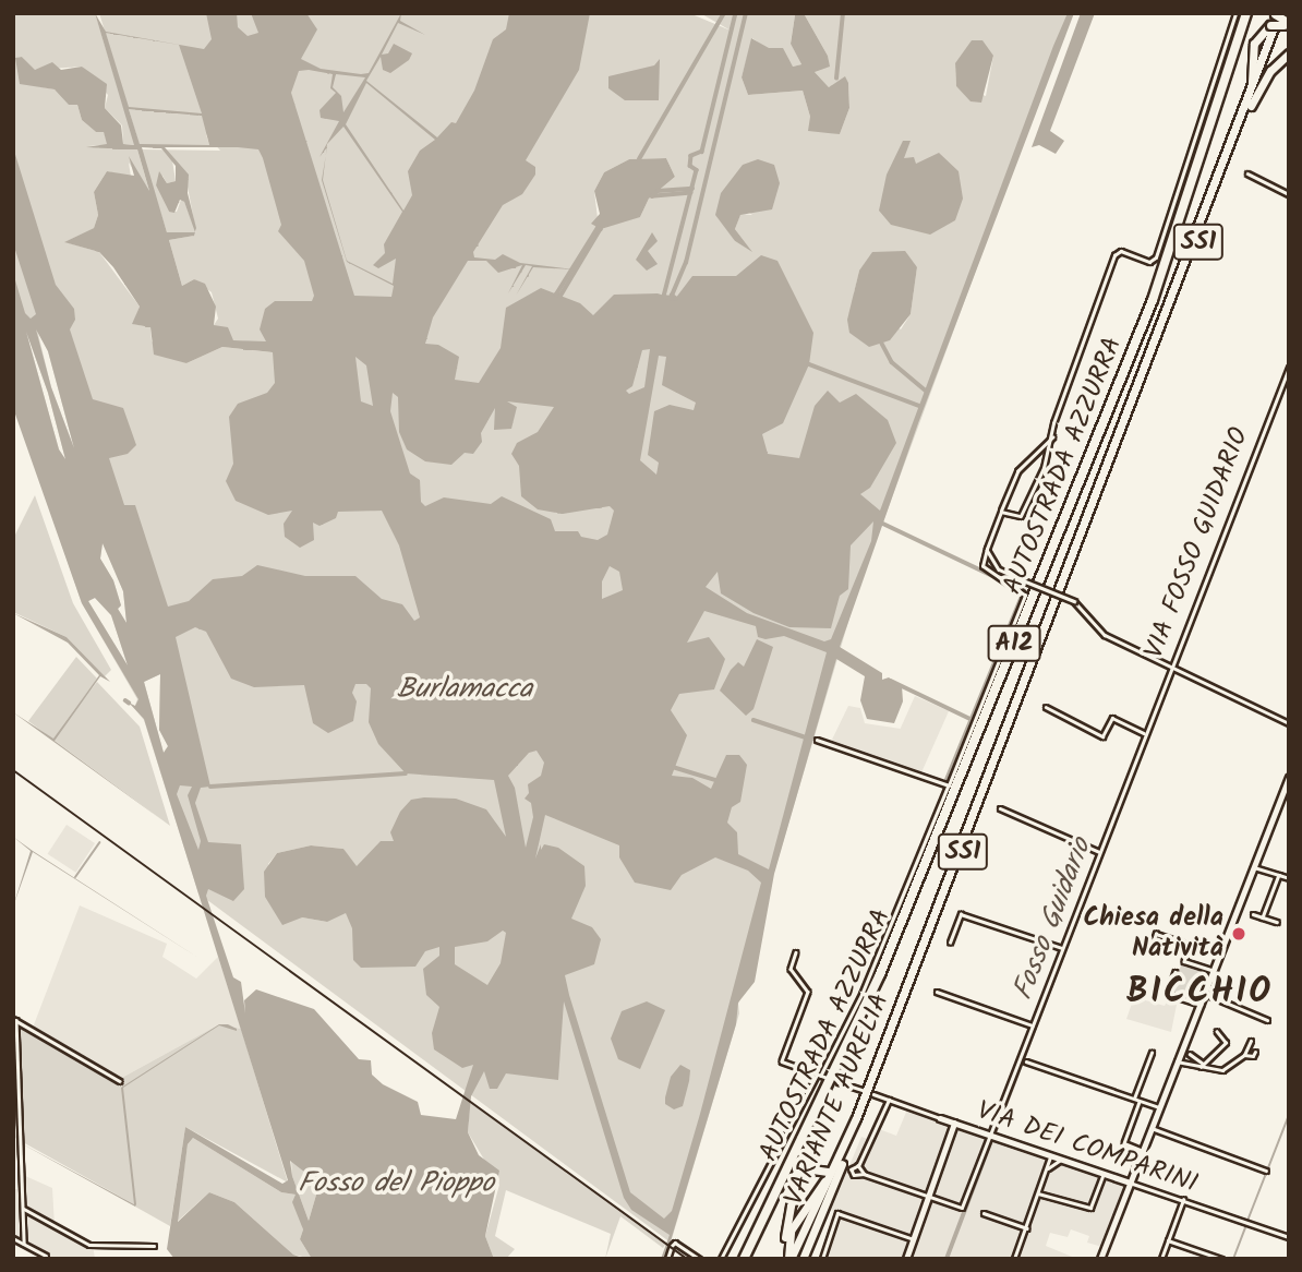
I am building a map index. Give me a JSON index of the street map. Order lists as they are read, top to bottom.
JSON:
{
  "streets": {
    "highway": [
      "SS1",
      "AUTOSTRADA AZZURRA",
      "A12",
      "VARIANTE AURELIA"
    ],
    "street": ["VIA FOSSO GUIDARIO", "VIA DEI COMPARINI"]
  },
  "crossings": [
    ["VIA FOSSO GUIDARIO", "VIA DEI COMPARINI"]
  ],
  "districts": ["BICCHIO"],
  "water": ["Burlamacca", "Fosso Guidario", "Fosso del Pioppo"],
  "places": ["Chiesa della Natività"]
}
